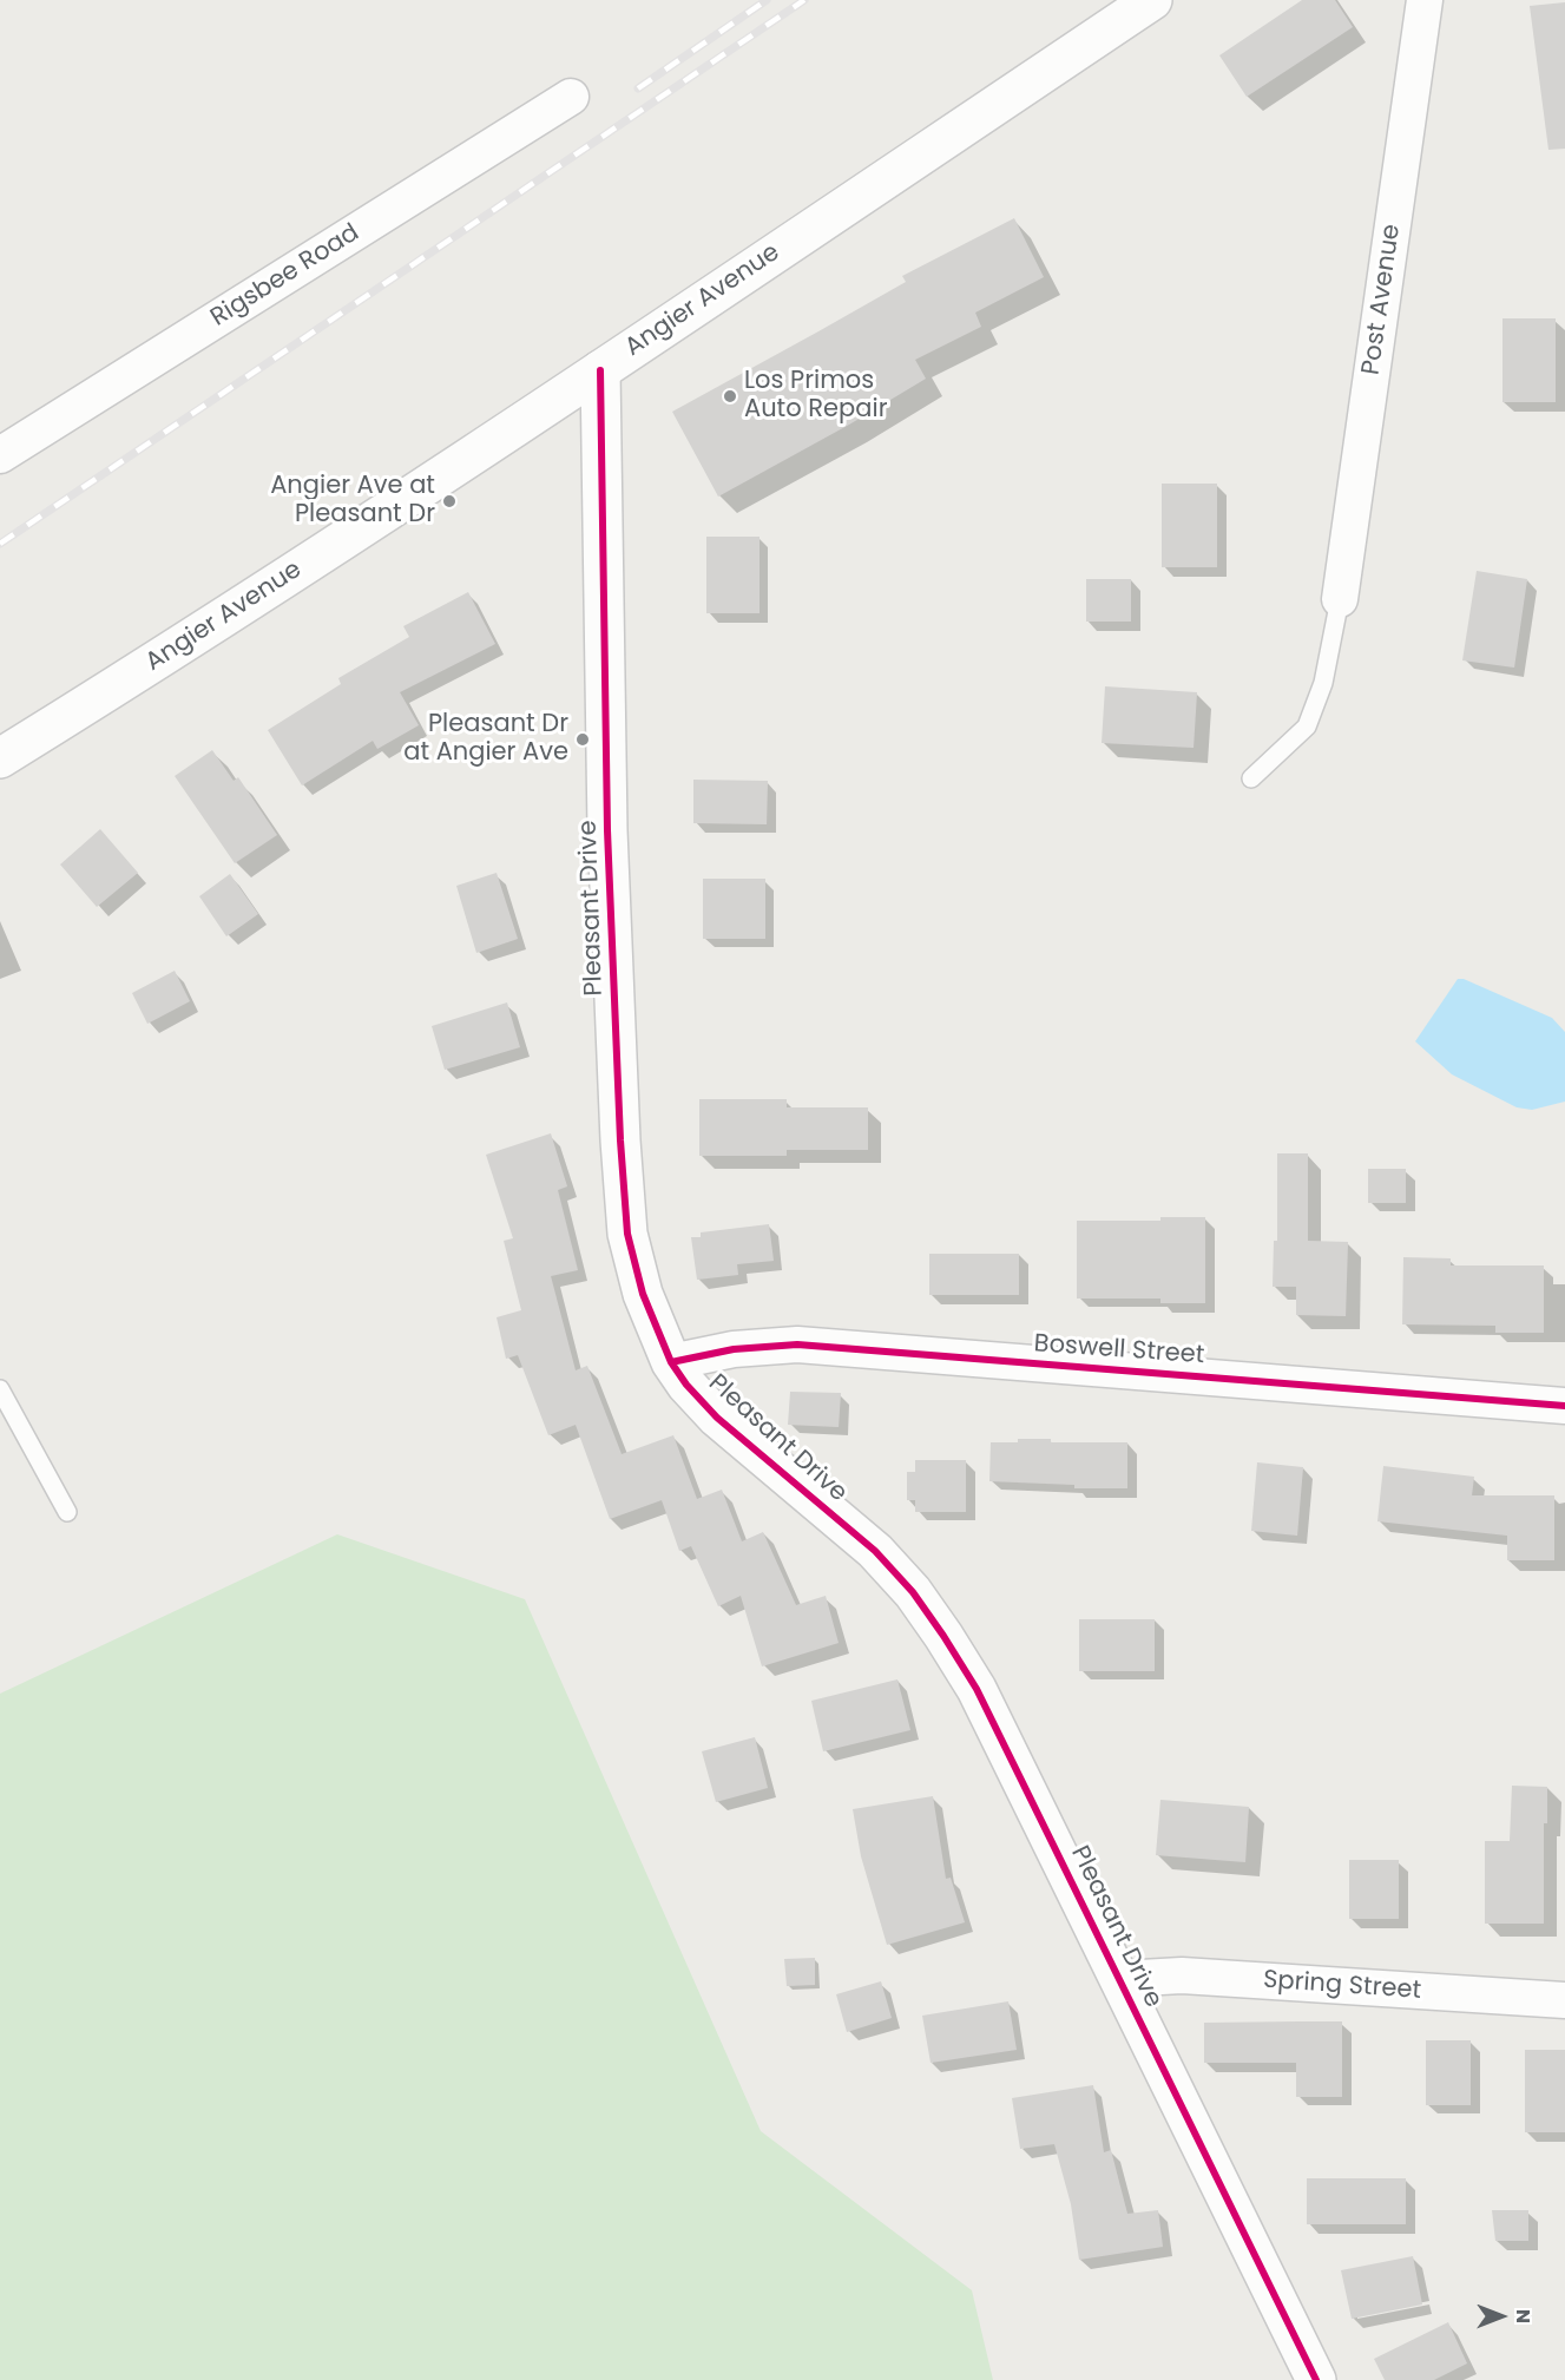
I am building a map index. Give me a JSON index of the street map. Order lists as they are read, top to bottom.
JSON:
{
  "streets": {
    "street": [
      "Rigsbee Road",
      "Post Avenue",
      "Angier Avenue",
      "Pleasant Drive",
      "Boswell Street",
      "Spring Street"
    ]
  },
  "crossings": [
    ["Angier Avenue", "Pleasant Drive"],
    ["Pleasant Drive", "Boswell Street"],
    ["Pleasant Drive", "Spring Street"]
  ],
  "places": ["Los Primos Auto Repair", "Angier Ave at Pleasant Dr", "Pleasant Dr at Angier Ave"],
  "north": "right"
}
